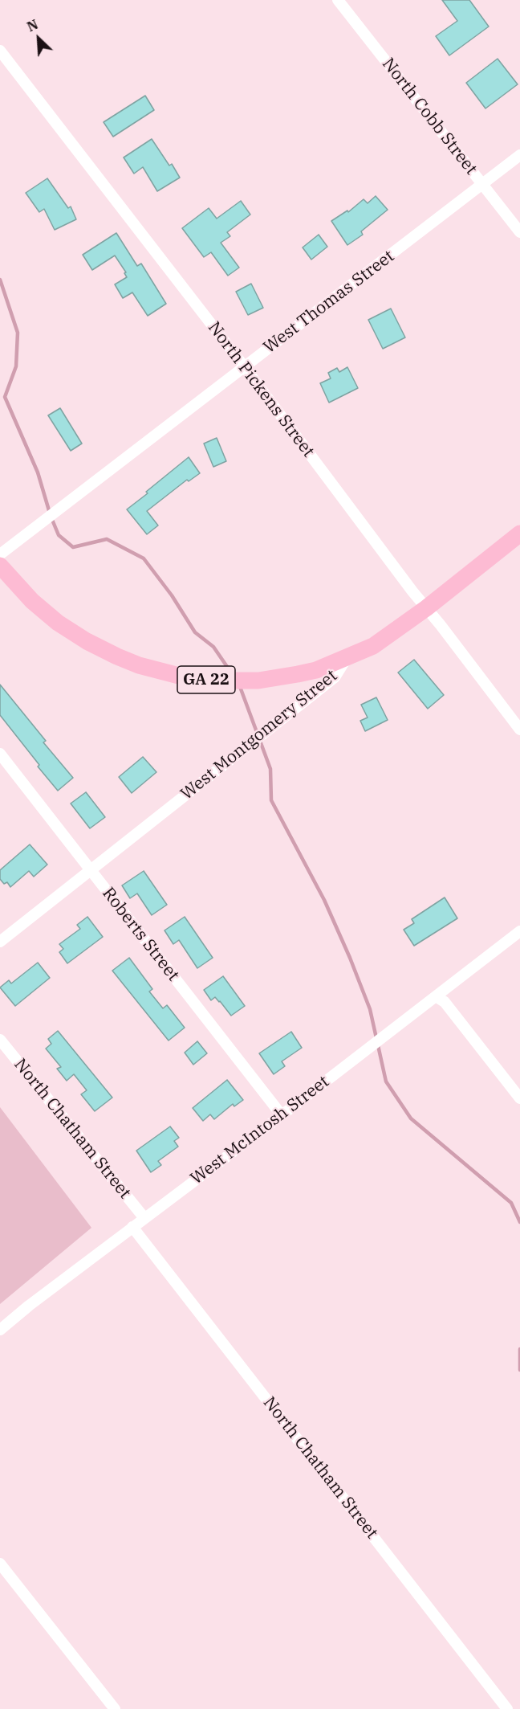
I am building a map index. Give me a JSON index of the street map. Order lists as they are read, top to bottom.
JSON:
{
  "streets": {
    "main road": ["GA 22", "West Montgomery Street"],
    "street": [
      "North Cobb Street",
      "West Thomas Street",
      "North Pickens Street",
      "Roberts Street",
      "North Chatham Street",
      "West McIntosh Street"
    ]
  },
  "crossings": [
    ["North Cobb Street", "West Thomas Street"],
    ["West Thomas Street", "North Pickens Street"],
    ["North Pickens Street", "West Montgomery Street"],
    ["GA 22", "West Montgomery Street"],
    ["West Montgomery Street", "Roberts Street"],
    ["Roberts Street", "West McIntosh Street"],
    ["North Chatham Street", "West McIntosh Street"]
  ],
  "north": "top left"
}
